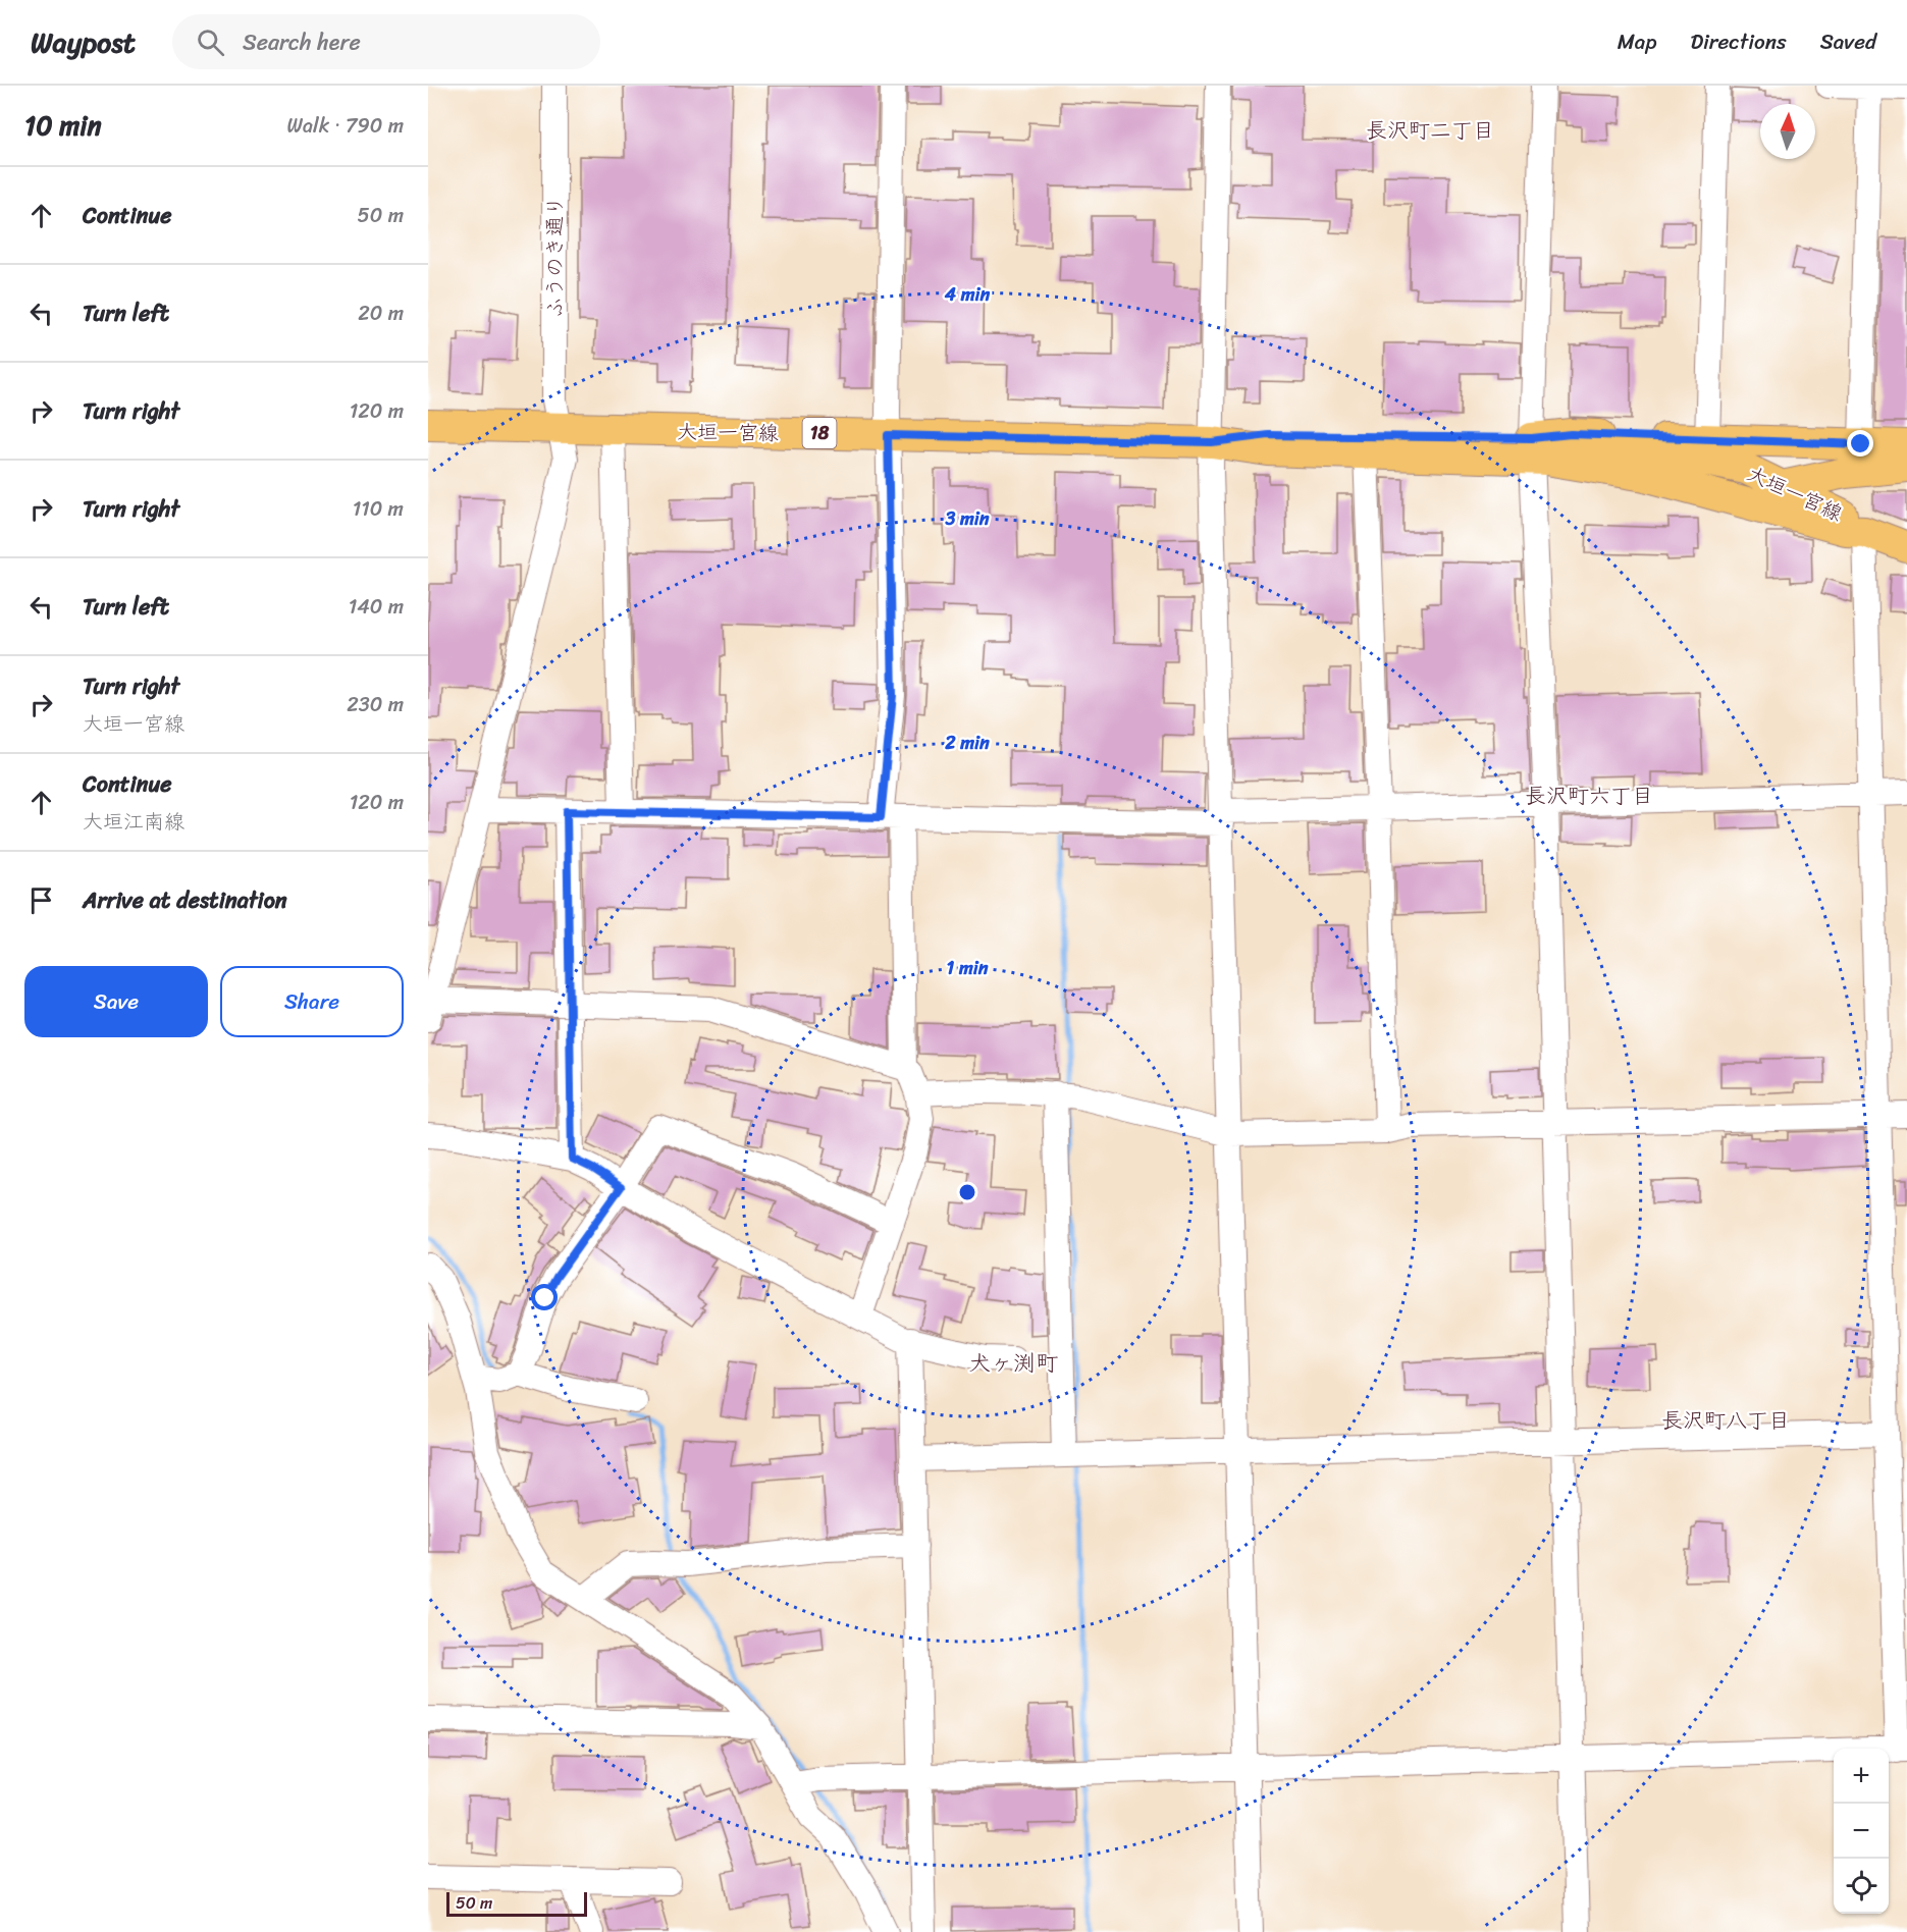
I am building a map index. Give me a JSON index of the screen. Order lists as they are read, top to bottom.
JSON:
{
  "streets": {
    "main road": ["大垣一宮線", "18"],
    "street": ["ふうのき通り"]
  },
  "crossings": [
    ["ふうのき通り", "大垣一宮線"]
  ],
  "districts": [
    "長沢町二丁目",
    "長沢町六丁目",
    "犬ヶ渕町",
    "長沢町八丁目"
  ],
  "scale_bar": "50 m",
  "north": "top",
  "page": {
    "header": "Waypost",
    "search": "Search here",
    "nav": ["Map", "Directions", "Saved"],
    "heading": ["10 min", "Walk · 790 m"],
    "list": [
      ["Continue", "50 m"],
      ["Turn left", "20 m"],
      ["Turn right", "120 m"],
      ["Turn right", "110 m"],
      ["Turn left", "140 m"],
      ["Turn right", "大垣一宮線", "230 m"],
      ["Continue", "大垣江南線", "120 m"],
      "Arrive at destination"
    ],
    "buttons": ["Save", "Share"],
    "map_buttons": ["+", "−"],
    "scale": "50 m"
  },
  "rings": [
    "4 min",
    "3 min",
    "2 min",
    "1 min"
  ]
}
